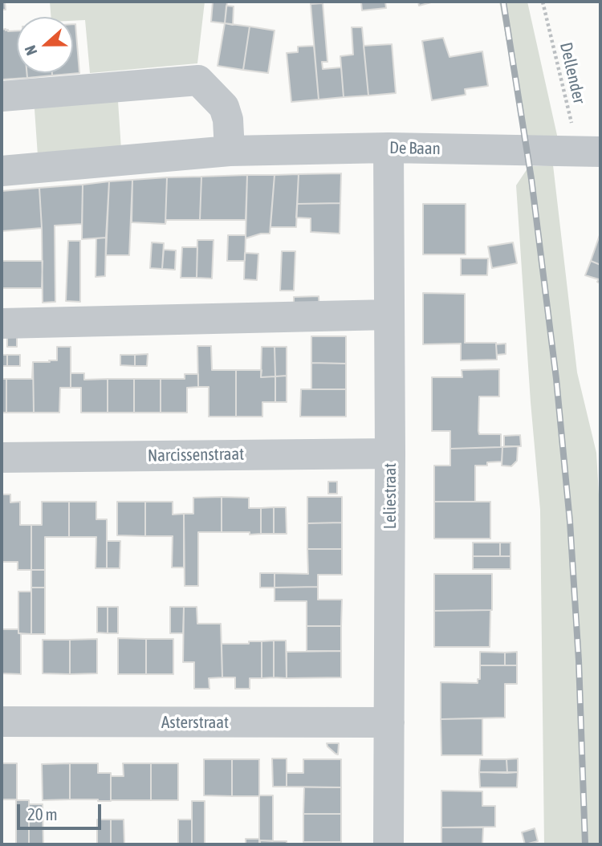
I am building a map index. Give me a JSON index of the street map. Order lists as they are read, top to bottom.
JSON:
{
  "streets": {
    "street": [
      "De Baan",
      "Narcissenstraat",
      "Leliestraat",
      "Asterstraat"
    ],
    "path": ["Dellender"]
  },
  "crossings": [
    ["Dellender", "De Baan"],
    ["De Baan", "Leliestraat"],
    ["Narcissenstraat", "Leliestraat"],
    ["Leliestraat", "Asterstraat"]
  ],
  "scale_bar": "20 m",
  "north": "left"
}
